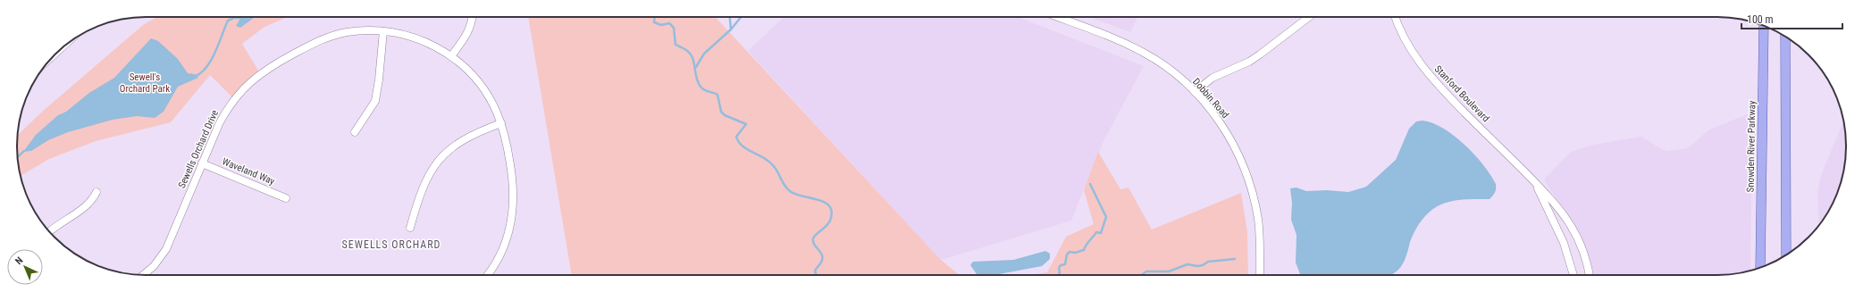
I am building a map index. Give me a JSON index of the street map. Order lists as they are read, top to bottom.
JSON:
{
  "streets": {
    "main road": ["Snowden River Parkway"],
    "street": [
      "Stanford Boulevard",
      "Dobbin Road",
      "Sewells Orchard Drive",
      "Waveland Way"
    ]
  },
  "crossings": [
    ["Sewells Orchard Drive", "Waveland Way"]
  ],
  "districts": ["SEWELLS ORCHARD"],
  "parks": ["Sewell's Orchard Park"],
  "scale_bar": "100 m",
  "north": "top left"
}
